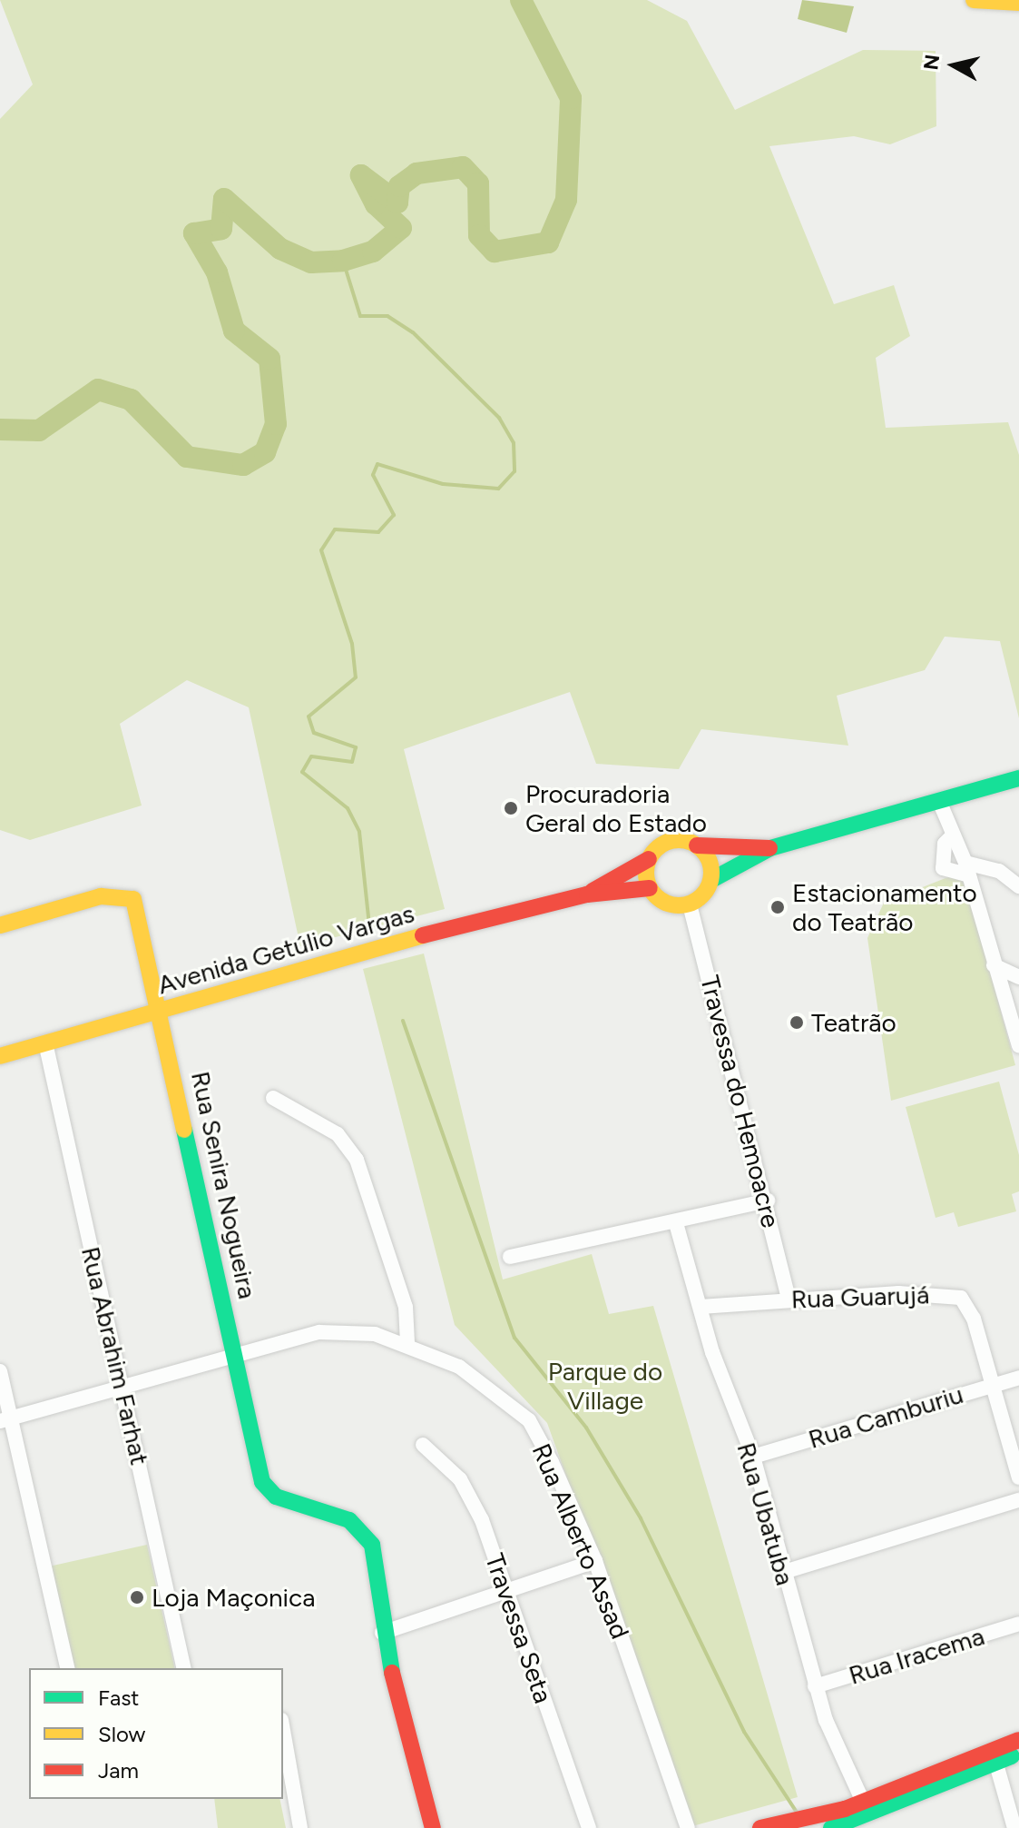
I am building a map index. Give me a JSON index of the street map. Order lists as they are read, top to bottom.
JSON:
{
  "streets": {
    "street": [
      "Avenida Getúlio Vargas",
      "Travessa do Hemoacre",
      "Rua Senira Nogueira",
      "Rua Guarujá",
      "Rua Abrahim Farhat",
      "Rua Camburiu",
      "Rua Ubatuba",
      "Rua Alberto Assad",
      "Travessa Seta",
      "Rua Iracema"
    ]
  },
  "crossings": [
    ["Avenida Getúlio Vargas", "Travessa do Hemoacre"],
    ["Avenida Getúlio Vargas", "Rua Senira Nogueira"],
    ["Avenida Getúlio Vargas", "Rua Abrahim Farhat"],
    ["Travessa do Hemoacre", "Rua Guarujá"],
    ["Rua Senira Nogueira", "Rua Alberto Assad"],
    ["Rua Guarujá", "Rua Camburiu"],
    ["Rua Guarujá", "Rua Ubatuba"],
    ["Rua Abrahim Farhat", "Rua Alberto Assad"],
    ["Rua Camburiu", "Rua Ubatuba"],
    ["Rua Ubatuba", "Rua Iracema"]
  ],
  "parks": ["Parque do Village"],
  "places": [
    "Procuradoria Geral do Estado",
    "Estacionamento do Teatrão",
    "Teatrão",
    "Loja Maçonica"
  ],
  "legend": ["Fast", "Slow", "Jam"],
  "north": "left"
}
